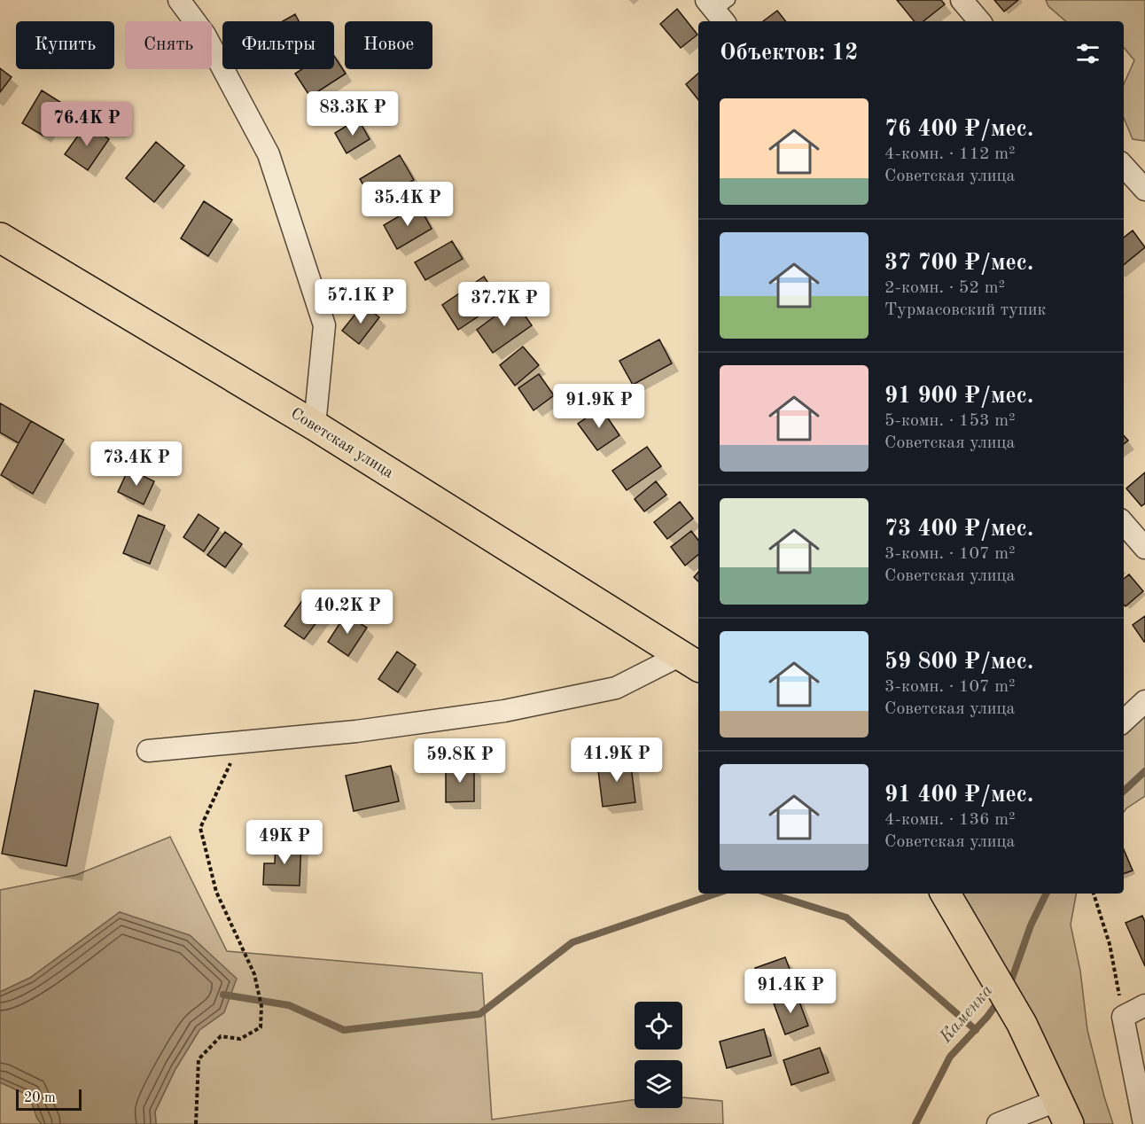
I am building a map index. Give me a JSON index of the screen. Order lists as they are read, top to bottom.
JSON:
{
  "streets": {
    "main road": ["Советская улица"]
  },
  "water": ["Каменка"],
  "scale_bar": "20 m",
  "page": {
    "chip": [
      "Купить",
      "Снять",
      "Фильтры",
      "Новое"
    ],
    "heading": "Объектов: 12",
    "list": [
      {
        "name": "76 400 ₽/мес.",
        "note": "4-комн. · 112 m² · Советская улица"
      },
      {
        "name": "37 700 ₽/мес.",
        "note": "2-комн. · 52 m² · Турмасовский тупик"
      },
      {
        "name": "91 900 ₽/мес.",
        "note": "5-комн. · 153 m² · Советская улица"
      },
      {
        "name": "73 400 ₽/мес.",
        "note": "3-комн. · 107 m² · Советская улица"
      },
      {
        "name": "59 800 ₽/мес.",
        "note": "3-комн. · 107 m² · Советская улица"
      },
      {
        "name": "91 400 ₽/мес.",
        "note": "4-комн. · 136 m² · Советская улица"
      }
    ],
    "price": [
      "83.3K ₽",
      "76.4K ₽",
      "35.4K ₽",
      "57.1K ₽",
      "37.7K ₽",
      "91.9K ₽",
      "73.4K ₽",
      "40.2K ₽",
      "41.9K ₽",
      "59.8K ₽",
      "49K ₽",
      "91.4K ₽"
    ],
    "scale": "20 m"
  }
}
